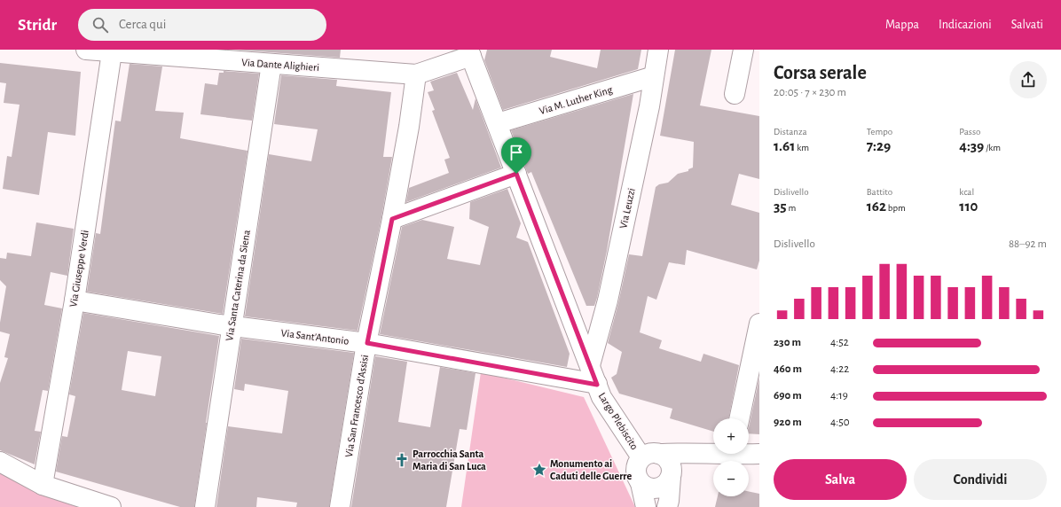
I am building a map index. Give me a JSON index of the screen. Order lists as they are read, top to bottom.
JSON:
{
  "streets": {
    "street": [
      "Via Dante Alighieri",
      "Via M. Luther King",
      "Via Leuzzi",
      "Via Giuseppe Verdi",
      "Via Santa Caterina da Siena",
      "Via Sant'Antonio",
      "Via San Francesco d'Assisi",
      "Largo Plebiscito"
    ]
  },
  "crossings": [
    ["Via Dante Alighieri", "Via Giuseppe Verdi"],
    ["Via Dante Alighieri", "Via Santa Caterina da Siena"],
    ["Via Dante Alighieri", "Via San Francesco d'Assisi"],
    ["Via Dante Alighieri", "Largo Plebiscito"],
    ["Via M. Luther King", "Via Leuzzi"],
    ["Via M. Luther King", "Largo Plebiscito"],
    ["Via Leuzzi", "Largo Plebiscito"],
    ["Via Giuseppe Verdi", "Via Sant'Antonio"],
    ["Via Santa Caterina da Siena", "Via Sant'Antonio"],
    ["Via Sant'Antonio", "Via San Francesco d'Assisi"],
    ["Via Sant'Antonio", "Largo Plebiscito"]
  ],
  "places": {
    "church": ["Parrocchia Santa Maria di San Luca"],
    "place": ["Monumento ai Caduti delle Guerre"]
  },
  "page": {
    "header": "Stridr",
    "search": "Cerca qui",
    "nav": ["Mappa", "Indicazioni", "Salvati"],
    "heading": ["Corsa serale", "20:05 · 7 × 230 m"],
    "stats": [
      ["Distanza", "1.61 km"],
      ["Tempo", "7:29"],
      ["Passo", "4:39 /km"],
      ["Dislivello", "35 m"],
      ["Battito", "162 bpm"],
      ["kcal", "110"]
    ],
    "chart": ["Dislivello", "88–92 m"],
    "list": [
      {
        "name": "230 m",
        "note": "4:52"
      },
      {
        "name": "460 m",
        "note": "4:22"
      },
      {
        "name": "690 m",
        "note": "4:19"
      },
      {
        "name": "920 m",
        "note": "4:50"
      }
    ],
    "map_buttons": ["+", "−"],
    "buttons": ["Salva", "Condividi"]
  }
}
